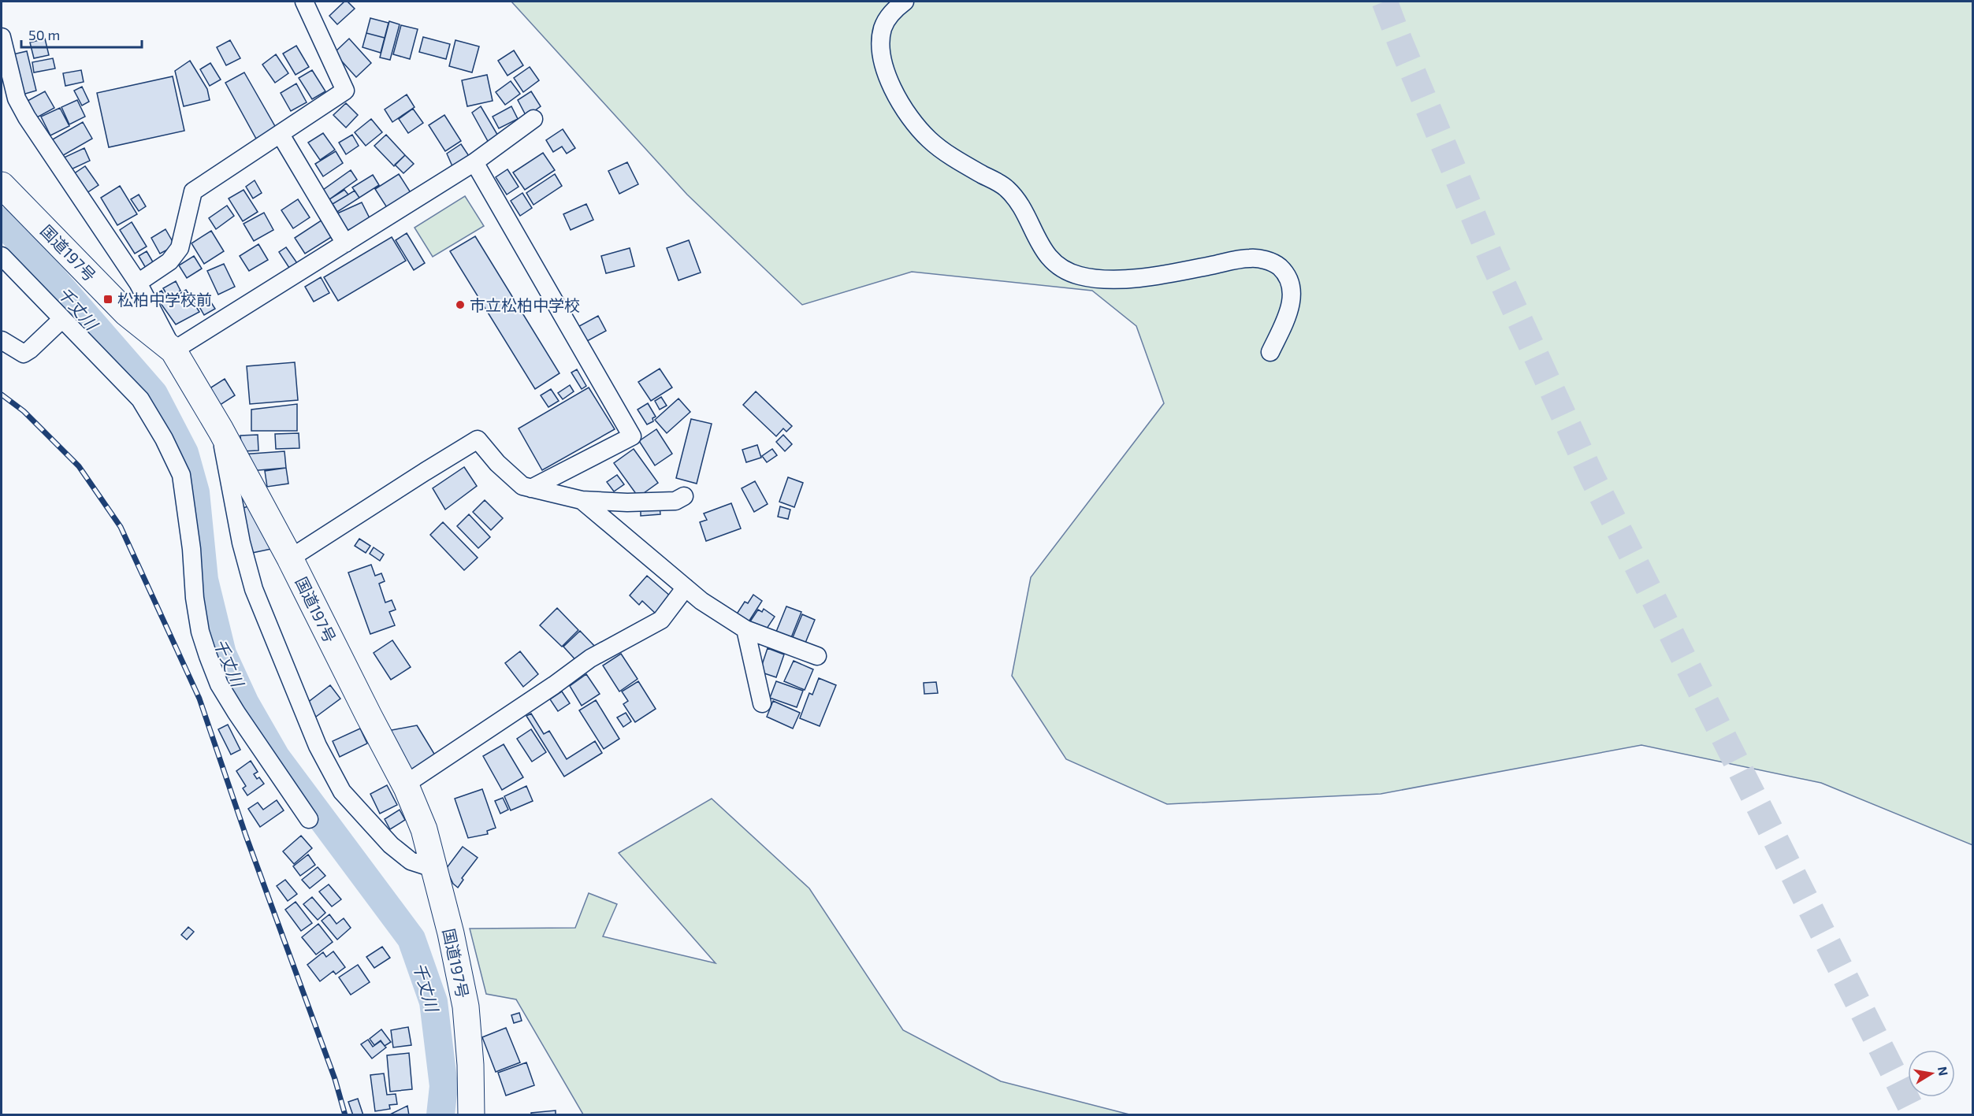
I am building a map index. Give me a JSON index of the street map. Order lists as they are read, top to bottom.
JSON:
{
  "streets": {
    "highway": ["国道197号"]
  },
  "water": ["千丈川"],
  "places": {
    "transit": ["松柏中学校前"],
    "other": ["市立松柏中学校"]
  },
  "scale_bar": "50 m",
  "north": "right"
}
